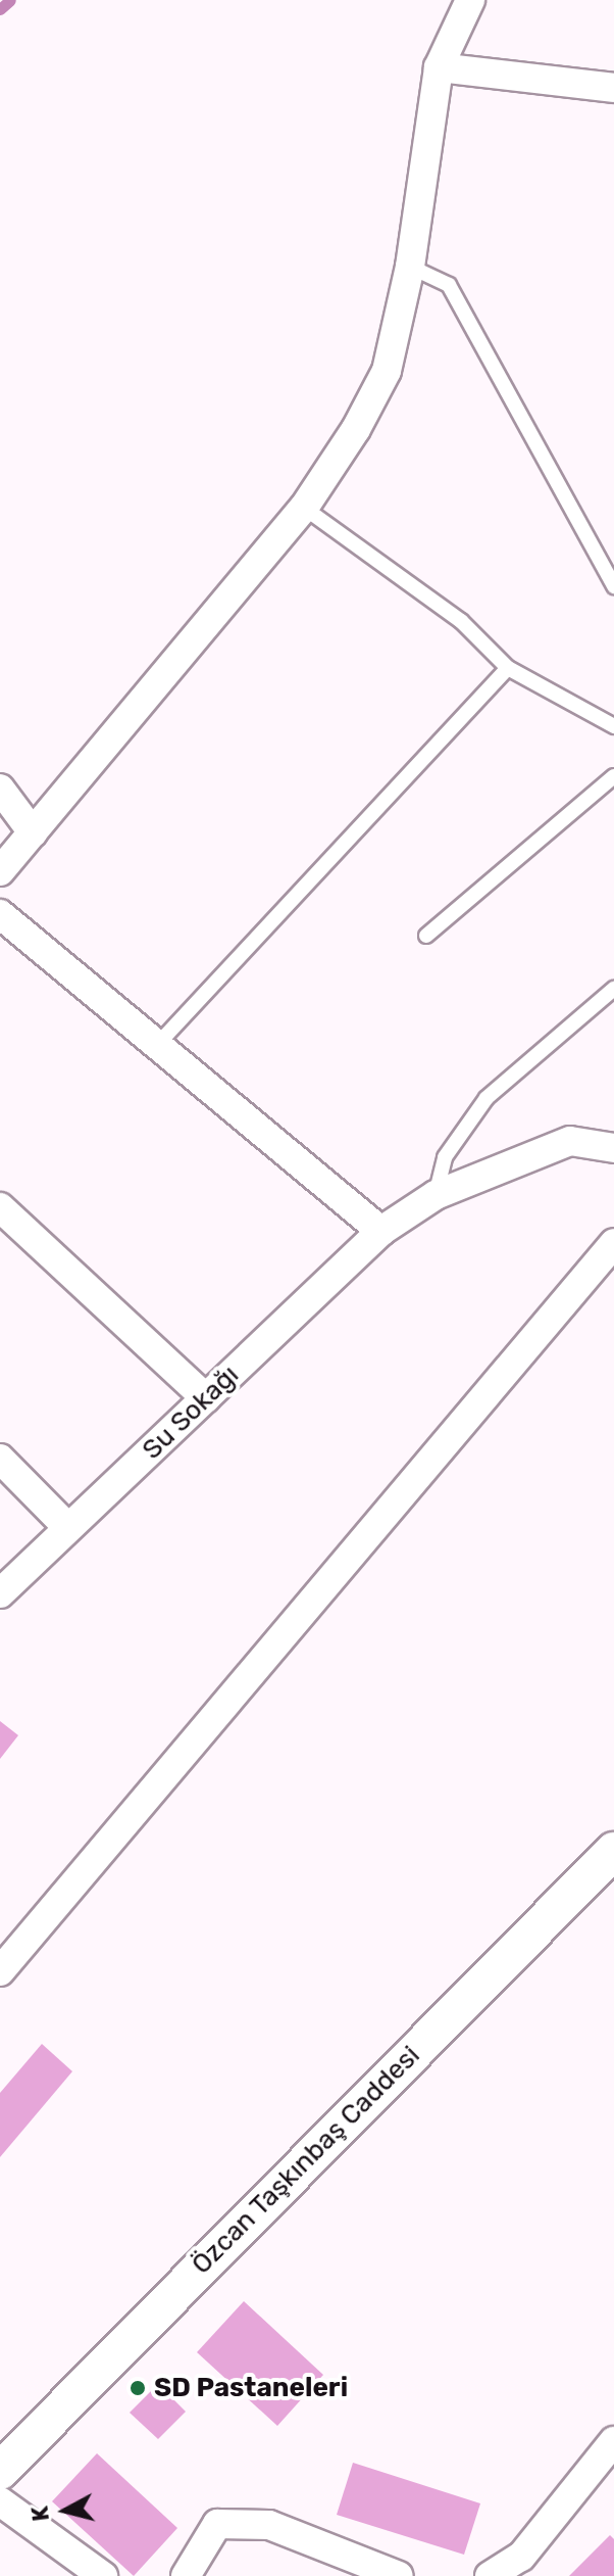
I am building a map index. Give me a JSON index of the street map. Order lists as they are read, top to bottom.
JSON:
{
  "streets": {
    "street": ["Su Sokağı", "Özcan Taşkınbaş Caddesi"]
  },
  "places": ["SD Pastaneleri"],
  "north": "left"
}
